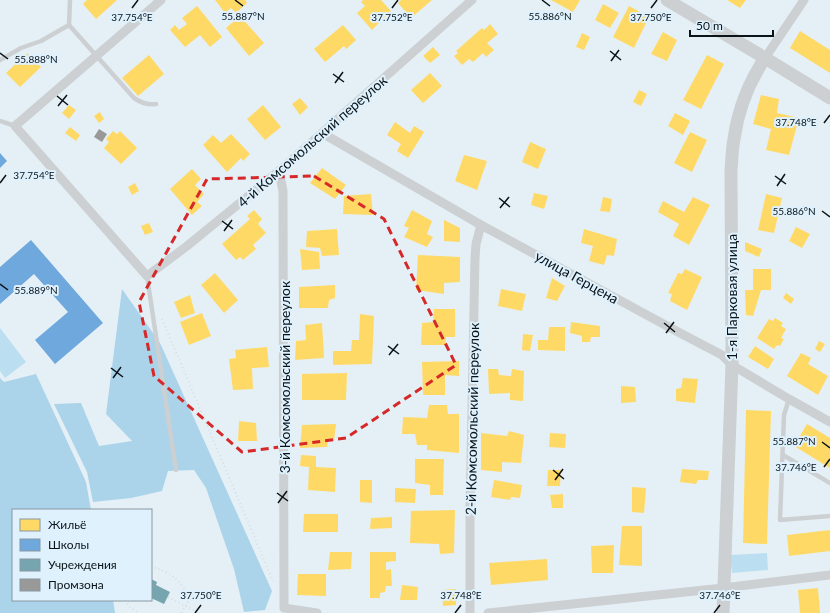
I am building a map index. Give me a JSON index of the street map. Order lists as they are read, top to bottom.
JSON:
{
  "streets": {
    "street": [
      "4-й Комсомольский переулок",
      "улица Герцена",
      "1-я Парковая улица",
      "3-й Комсомольский переулок",
      "2-й Комсомольский переулок"
    ]
  },
  "crossings": [
    ["4-й Комсомольский переулок", "улица Герцена"],
    ["4-й Комсомольский переулок", "3-й Комсомольский переулок"],
    ["улица Герцена", "1-я Парковая улица"],
    ["улица Герцена", "2-й Комсомольский переулок"]
  ],
  "legend": [
    "Жильё",
    "Школы",
    "Учреждения",
    "Промзона"
  ],
  "scale_bar": "50 m",
  "coordinates": [
    "55.887°N",
    "55.886°N",
    "37.754°E",
    "37.752°E",
    "37.750°E",
    "55.888°N",
    "37.748°E",
    "55.889°N",
    "37.746°E"
  ]
}
